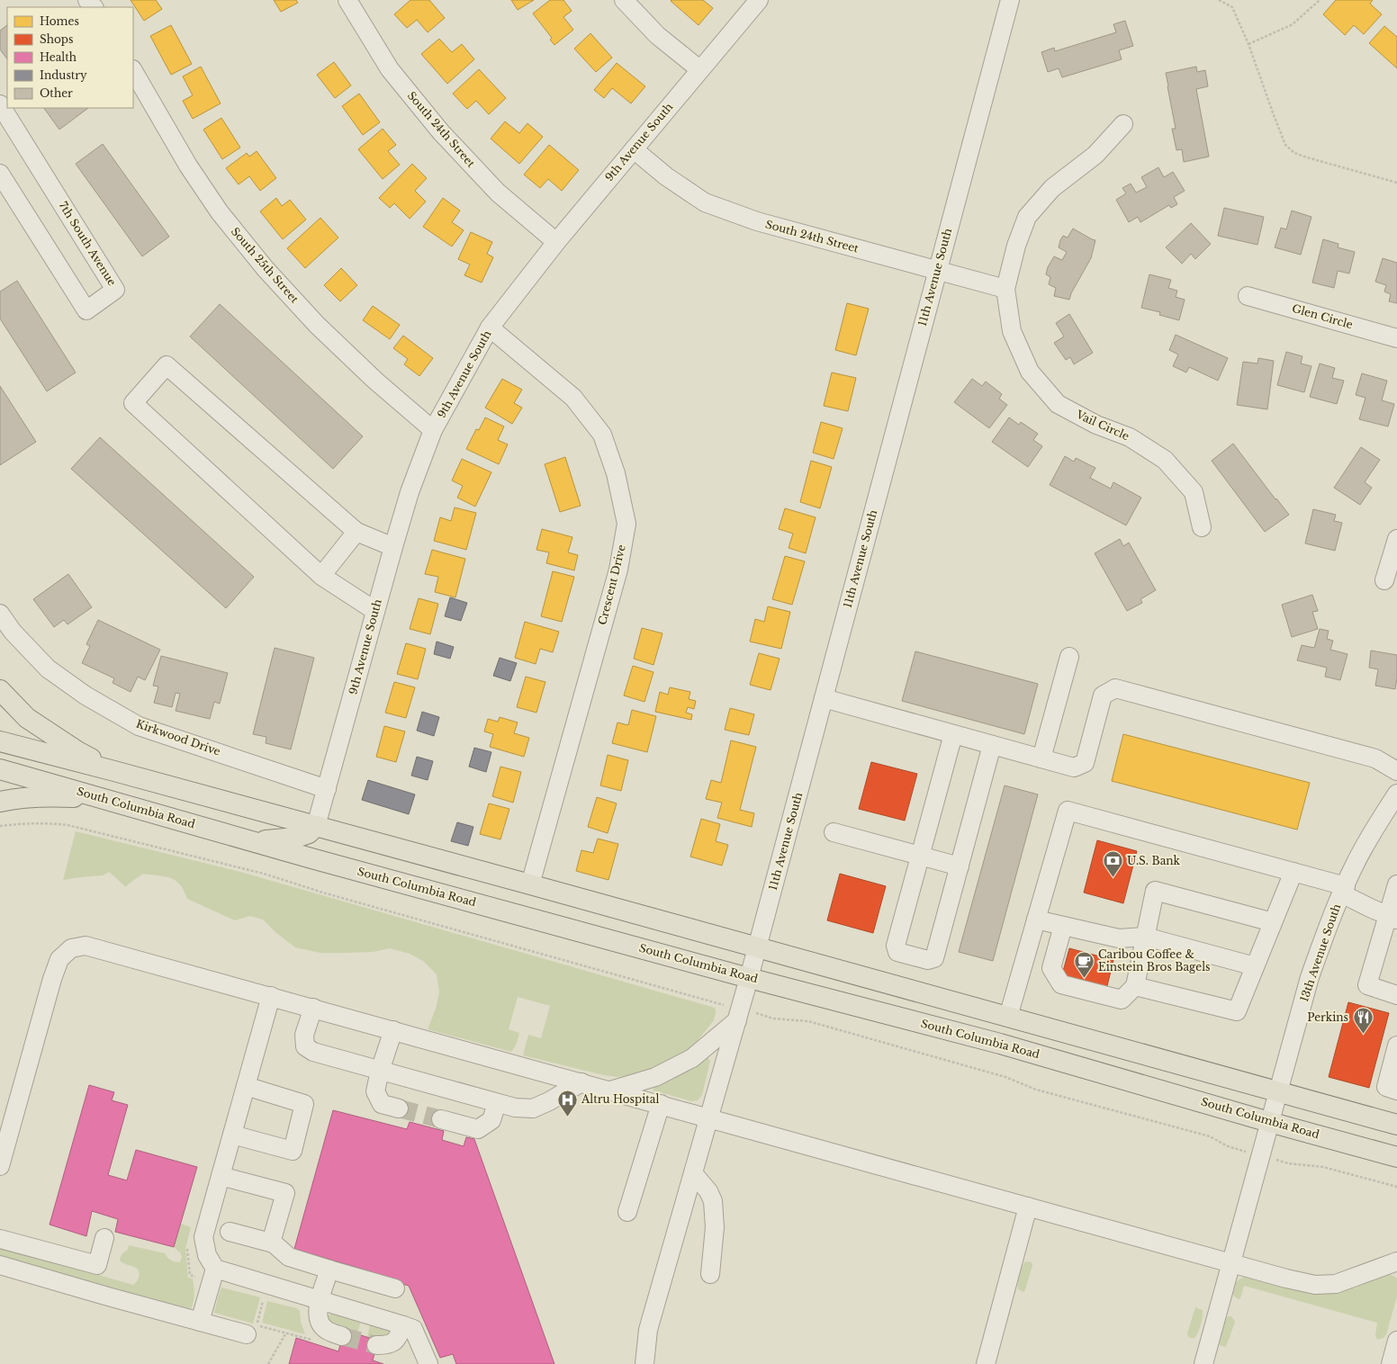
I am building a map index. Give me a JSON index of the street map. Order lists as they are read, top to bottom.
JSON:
{
  "streets": {
    "main road": ["South Columbia Road"],
    "street": [
      "South 24th Street",
      "9th Avenue South",
      "7th South Avenue",
      "South 25th Street",
      "11th Avenue South",
      "Glen Circle",
      "Vail Circle",
      "Crescent Drive",
      "Kirkwood Drive",
      "13th Avenue South"
    ]
  },
  "crossings": [
    ["South 24th Street", "9th Avenue South"],
    ["South 24th Street", "11th Avenue South"],
    ["South 24th Street", "Vail Circle"],
    ["9th Avenue South", "South 25th Street"],
    ["9th Avenue South", "Crescent Drive"],
    ["9th Avenue South", "Kirkwood Drive"],
    ["11th Avenue South", "South Columbia Road"],
    ["South Columbia Road", "13th Avenue South"]
  ],
  "places": {
    "bank": ["U.S. Bank"],
    "cafe": ["Caribou Coffee & Einstein Bros Bagels"],
    "restaurant": ["Perkins"],
    "hospital": ["Altru Hospital"]
  },
  "legend": [
    "Homes",
    "Shops",
    "Health",
    "Industry",
    "Other"
  ]
}
